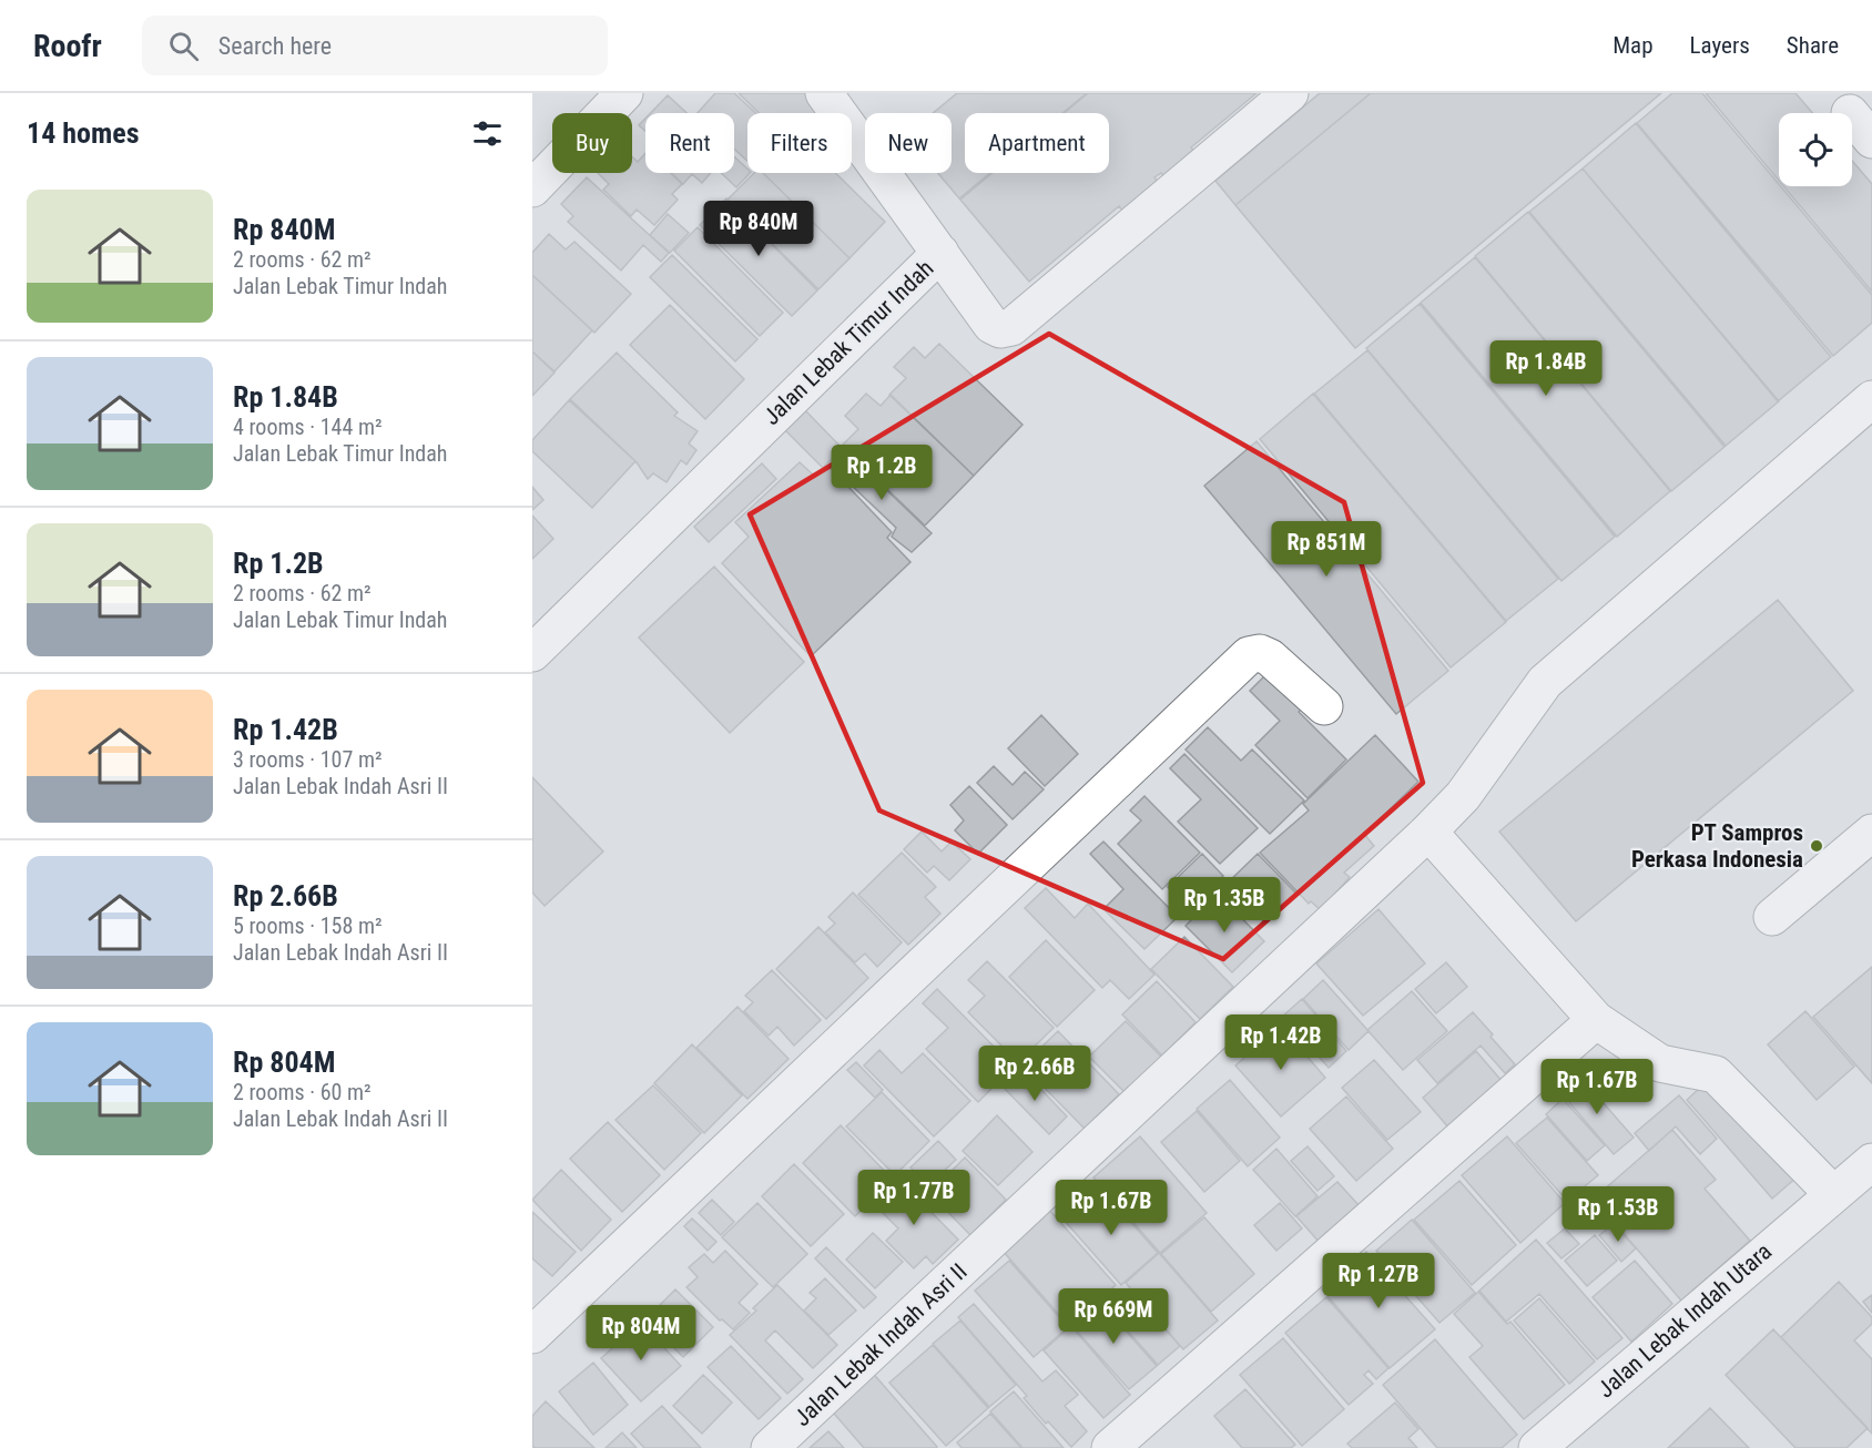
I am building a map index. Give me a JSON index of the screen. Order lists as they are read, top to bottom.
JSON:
{
  "streets": {
    "street": ["Jalan Lebak Timur Indah", "Jalan Lebak Indah Utara", "Jalan Lebak Indah Asri II"]
  },
  "places": ["PT Sampros Perkasa Indonesia"],
  "page": {
    "header": "Roofr",
    "search": "Search here",
    "nav": ["Map", "Layers", "Share"],
    "heading": "14 homes",
    "chip": [
      "Buy",
      "Rent",
      "Filters",
      "New",
      "Apartment"
    ],
    "list": [
      {
        "name": "Rp 840M",
        "note": "2 rooms · 62 m² · Jalan Lebak Timur Indah"
      },
      {
        "name": "Rp 1.84B",
        "note": "4 rooms · 144 m² · Jalan Lebak Timur Indah"
      },
      {
        "name": "Rp 1.2B",
        "note": "2 rooms · 62 m² · Jalan Lebak Timur Indah"
      },
      {
        "name": "Rp 1.42B",
        "note": "3 rooms · 107 m² · Jalan Lebak Indah Asri II"
      },
      {
        "name": "Rp 2.66B",
        "note": "5 rooms · 158 m² · Jalan Lebak Indah Asri II"
      },
      {
        "name": "Rp 804M",
        "note": "2 rooms · 60 m² · Jalan Lebak Indah Asri II"
      }
    ],
    "price": [
      "Rp 840M",
      "Rp 1.84B",
      "Rp 1.2B",
      "Rp 851M",
      "Rp 1.35B",
      "Rp 1.42B",
      "Rp 2.66B",
      "Rp 1.67B",
      "Rp 1.77B",
      "Rp 1.67B",
      "Rp 1.53B",
      "Rp 1.27B",
      "Rp 669M",
      "Rp 804M"
    ]
  }
}
